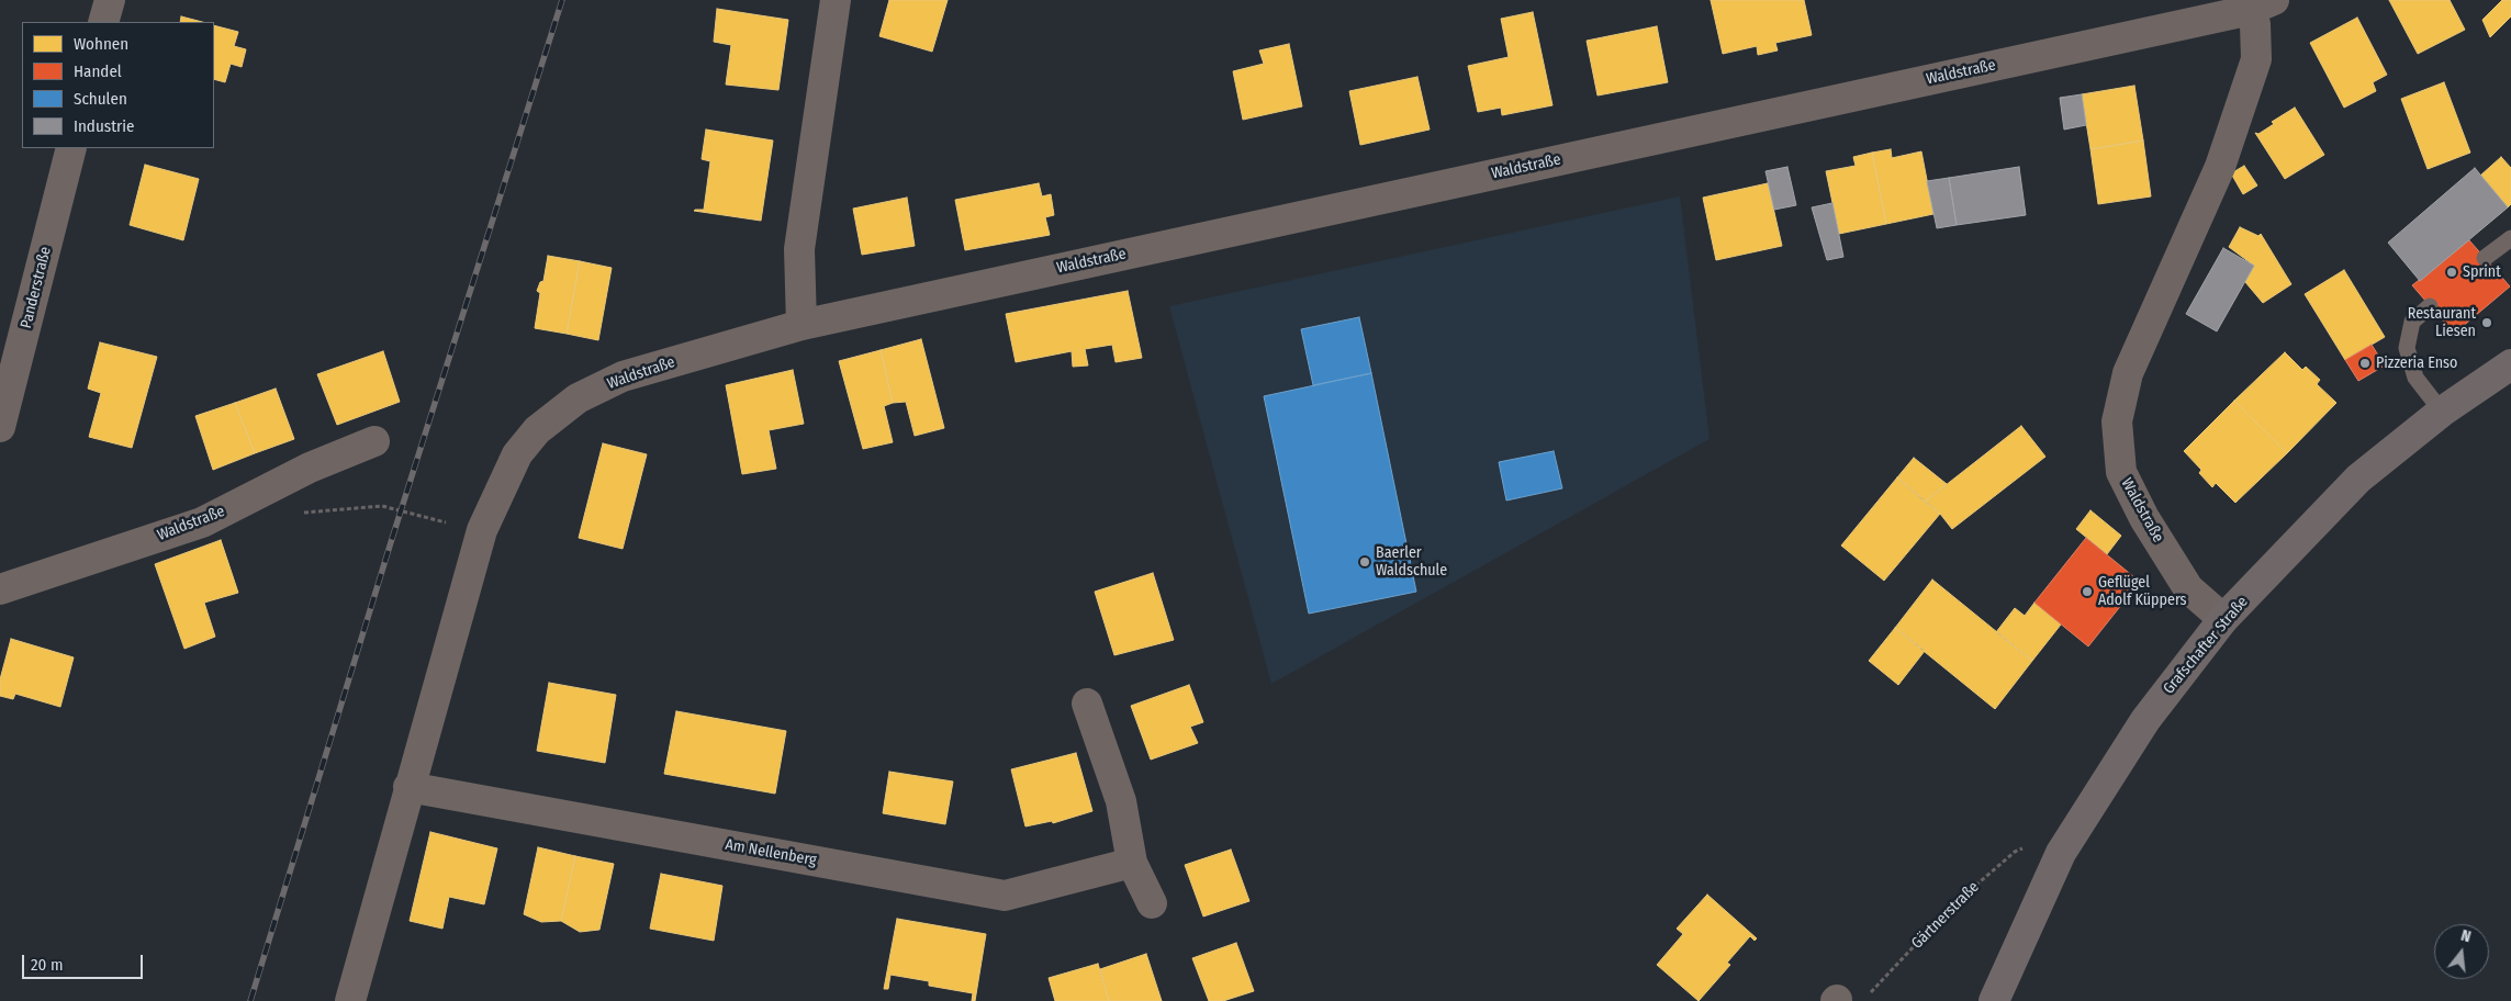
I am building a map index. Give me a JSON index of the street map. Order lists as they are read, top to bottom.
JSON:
{
  "streets": {
    "main road": ["Grafschafter Straße"],
    "street": ["Waldstraße", "Panderstraße", "Am Nellenberg"],
    "path": ["Gärtnerstraße"]
  },
  "crossings": [
    ["Waldstraße", "Grafschafter Straße"],
    ["Grafschafter Straße", "Gärtnerstraße"]
  ],
  "places": [
    "Sprint",
    "Restaurant Liesen",
    "Pizzeria Enso",
    "Baerler Waldschule",
    "Geflügel Adolf Küppers"
  ],
  "legend": [
    "Wohnen",
    "Handel",
    "Schulen",
    "Industrie"
  ],
  "scale_bar": "20 m",
  "north": "top"
}
